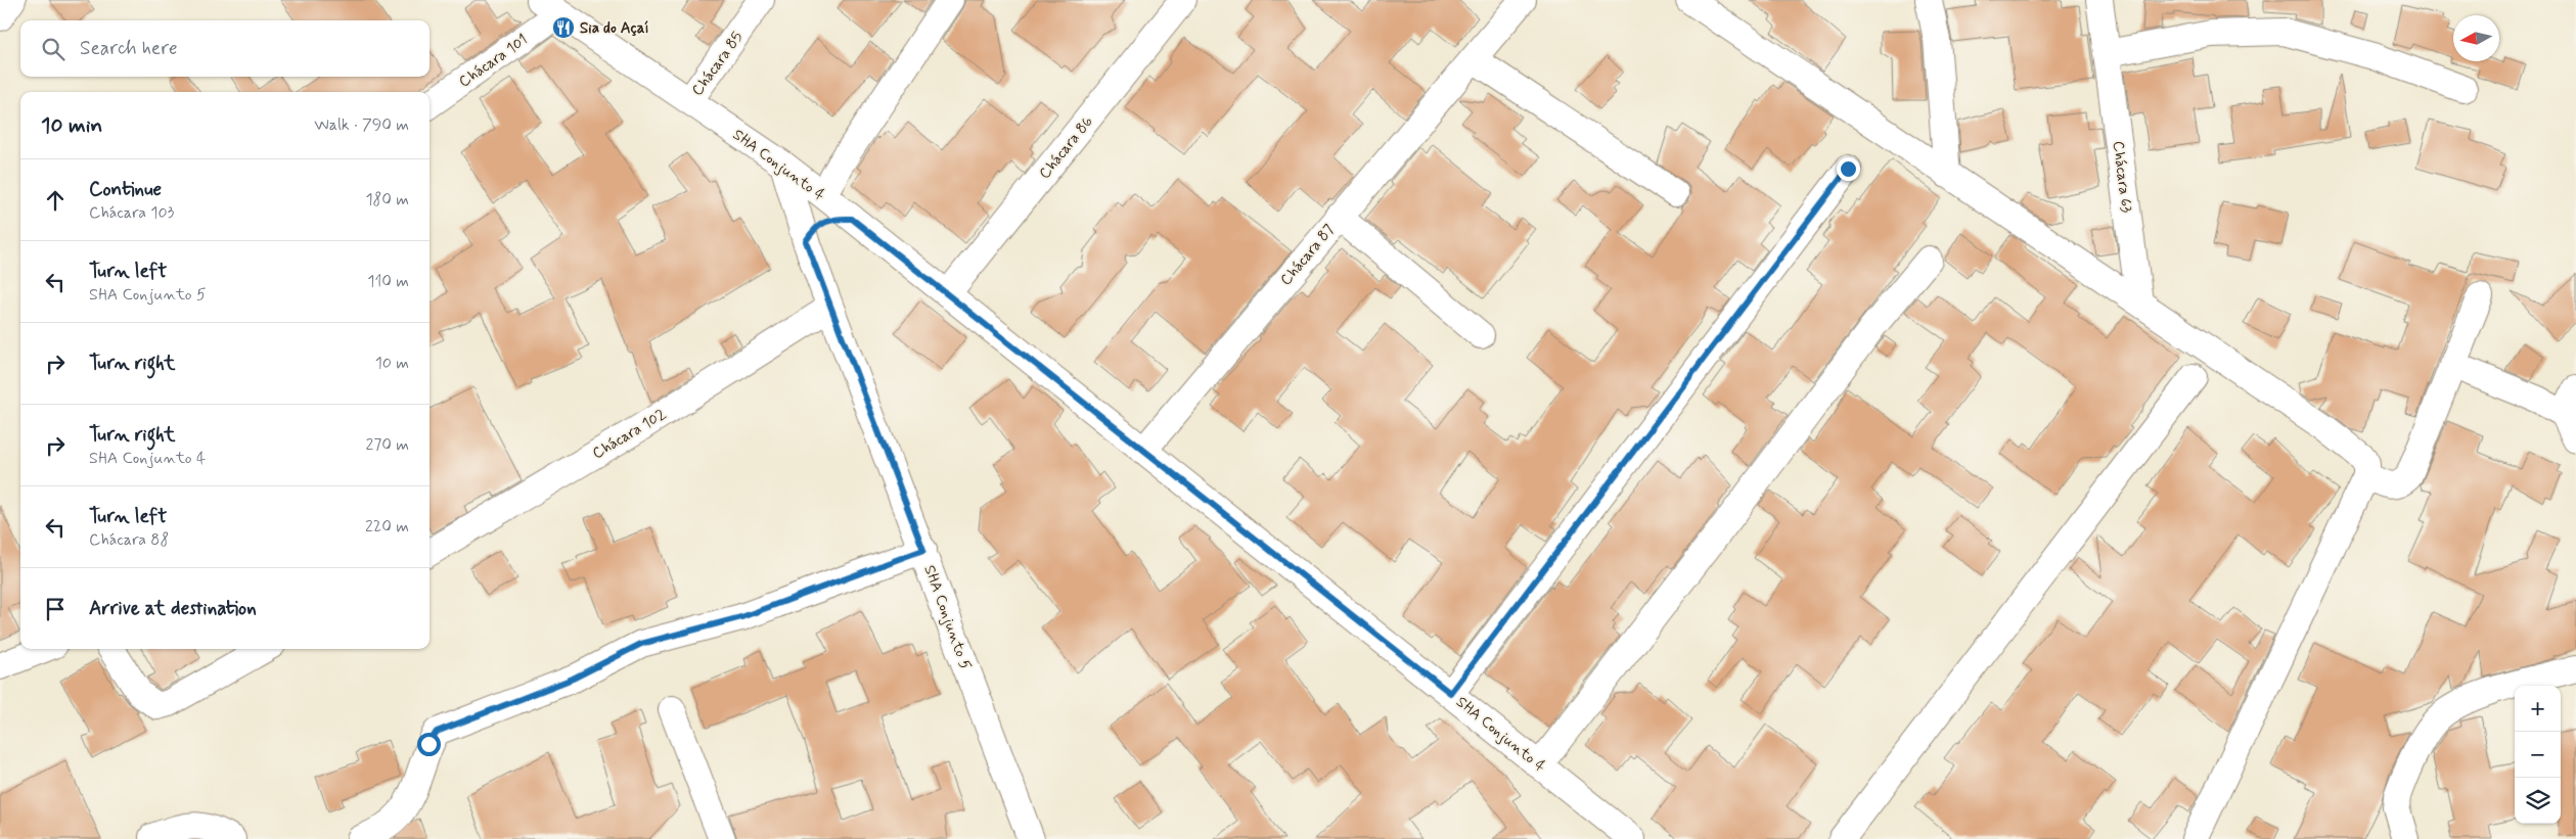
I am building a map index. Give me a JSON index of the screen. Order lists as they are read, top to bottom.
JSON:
{
  "streets": {
    "street": [
      "Chácara 101",
      "Chácara 85",
      "Chácara 86",
      "SHA Conjunto 4",
      "Chácara 63",
      "Chácara 87",
      "Chácara 102",
      "SHA Conjunto 5"
    ]
  },
  "crossings": [
    ["Chácara 101", "SHA Conjunto 4"],
    ["Chácara 85", "SHA Conjunto 4"],
    ["Chácara 86", "SHA Conjunto 4"],
    ["SHA Conjunto 4", "Chácara 87"],
    ["SHA Conjunto 4", "SHA Conjunto 5"],
    ["Chácara 102", "SHA Conjunto 5"]
  ],
  "places": {
    "restaurant": ["Sia do Açaí"]
  },
  "north": "left",
  "page": {
    "search": "Search here",
    "heading": ["10 min", "Walk · 790 m"],
    "list": [
      ["Continue", "Chácara 103", "180 m"],
      ["Turn left", "SHA Conjunto 5", "110 m"],
      ["Turn right", "10 m"],
      ["Turn right", "SHA Conjunto 4", "270 m"],
      ["Turn left", "Chácara 88", "220 m"],
      "Arrive at destination"
    ],
    "map_buttons": ["+", "−"]
  }
}
